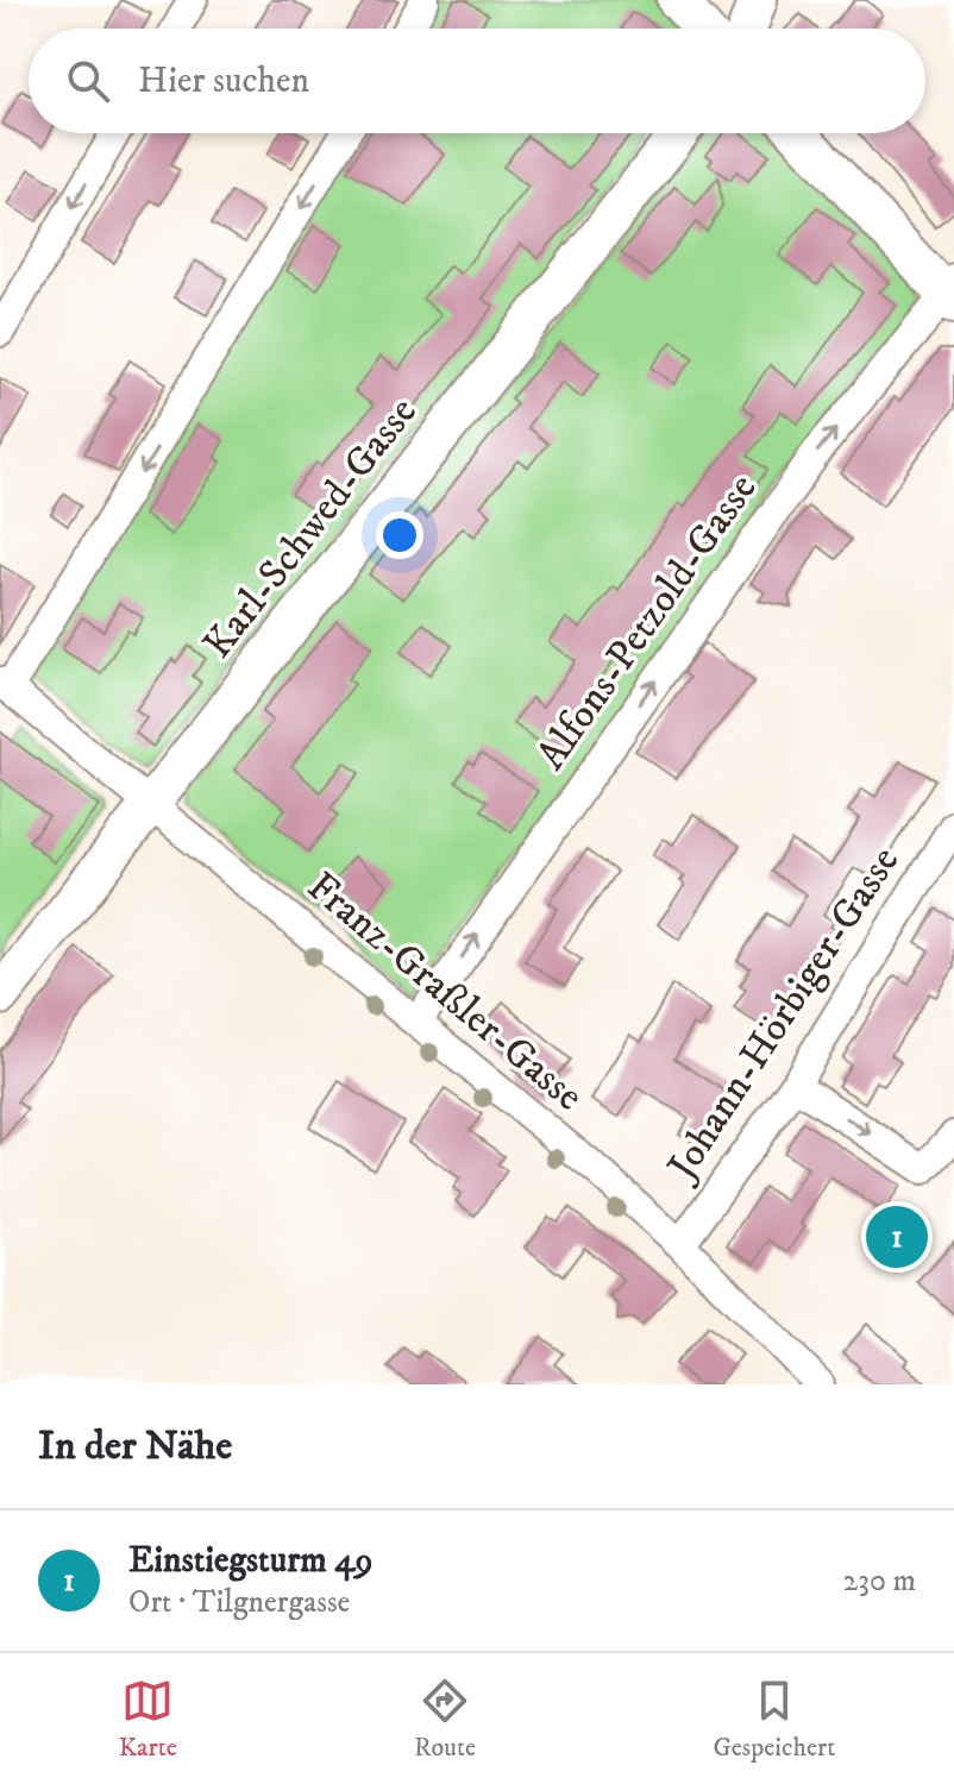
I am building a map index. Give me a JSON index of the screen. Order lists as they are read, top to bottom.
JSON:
{
  "streets": {
    "street": [
      "Karl-Schwed-Gasse",
      "Alfons-Petzold-Gasse",
      "Franz-Graßler-Gasse",
      "Johann-Hörbiger-Gasse"
    ]
  },
  "crossings": [
    ["Karl-Schwed-Gasse", "Franz-Graßler-Gasse"],
    ["Alfons-Petzold-Gasse", "Franz-Graßler-Gasse"],
    ["Franz-Graßler-Gasse", "Johann-Hörbiger-Gasse"]
  ],
  "one_way": ["Alfons-Petzold-Gasse"],
  "page": {
    "search": "Hier suchen",
    "pins": "1",
    "heading": "In der Nähe",
    "list": [
      {
        "mark": "1",
        "name": "Einstiegsturm 49",
        "note": "Ort · Tilgnergasse",
        "value": "230 m"
      }
    ],
    "nav": ["Karte", "Route", "Gespeichert"]
  }
}
